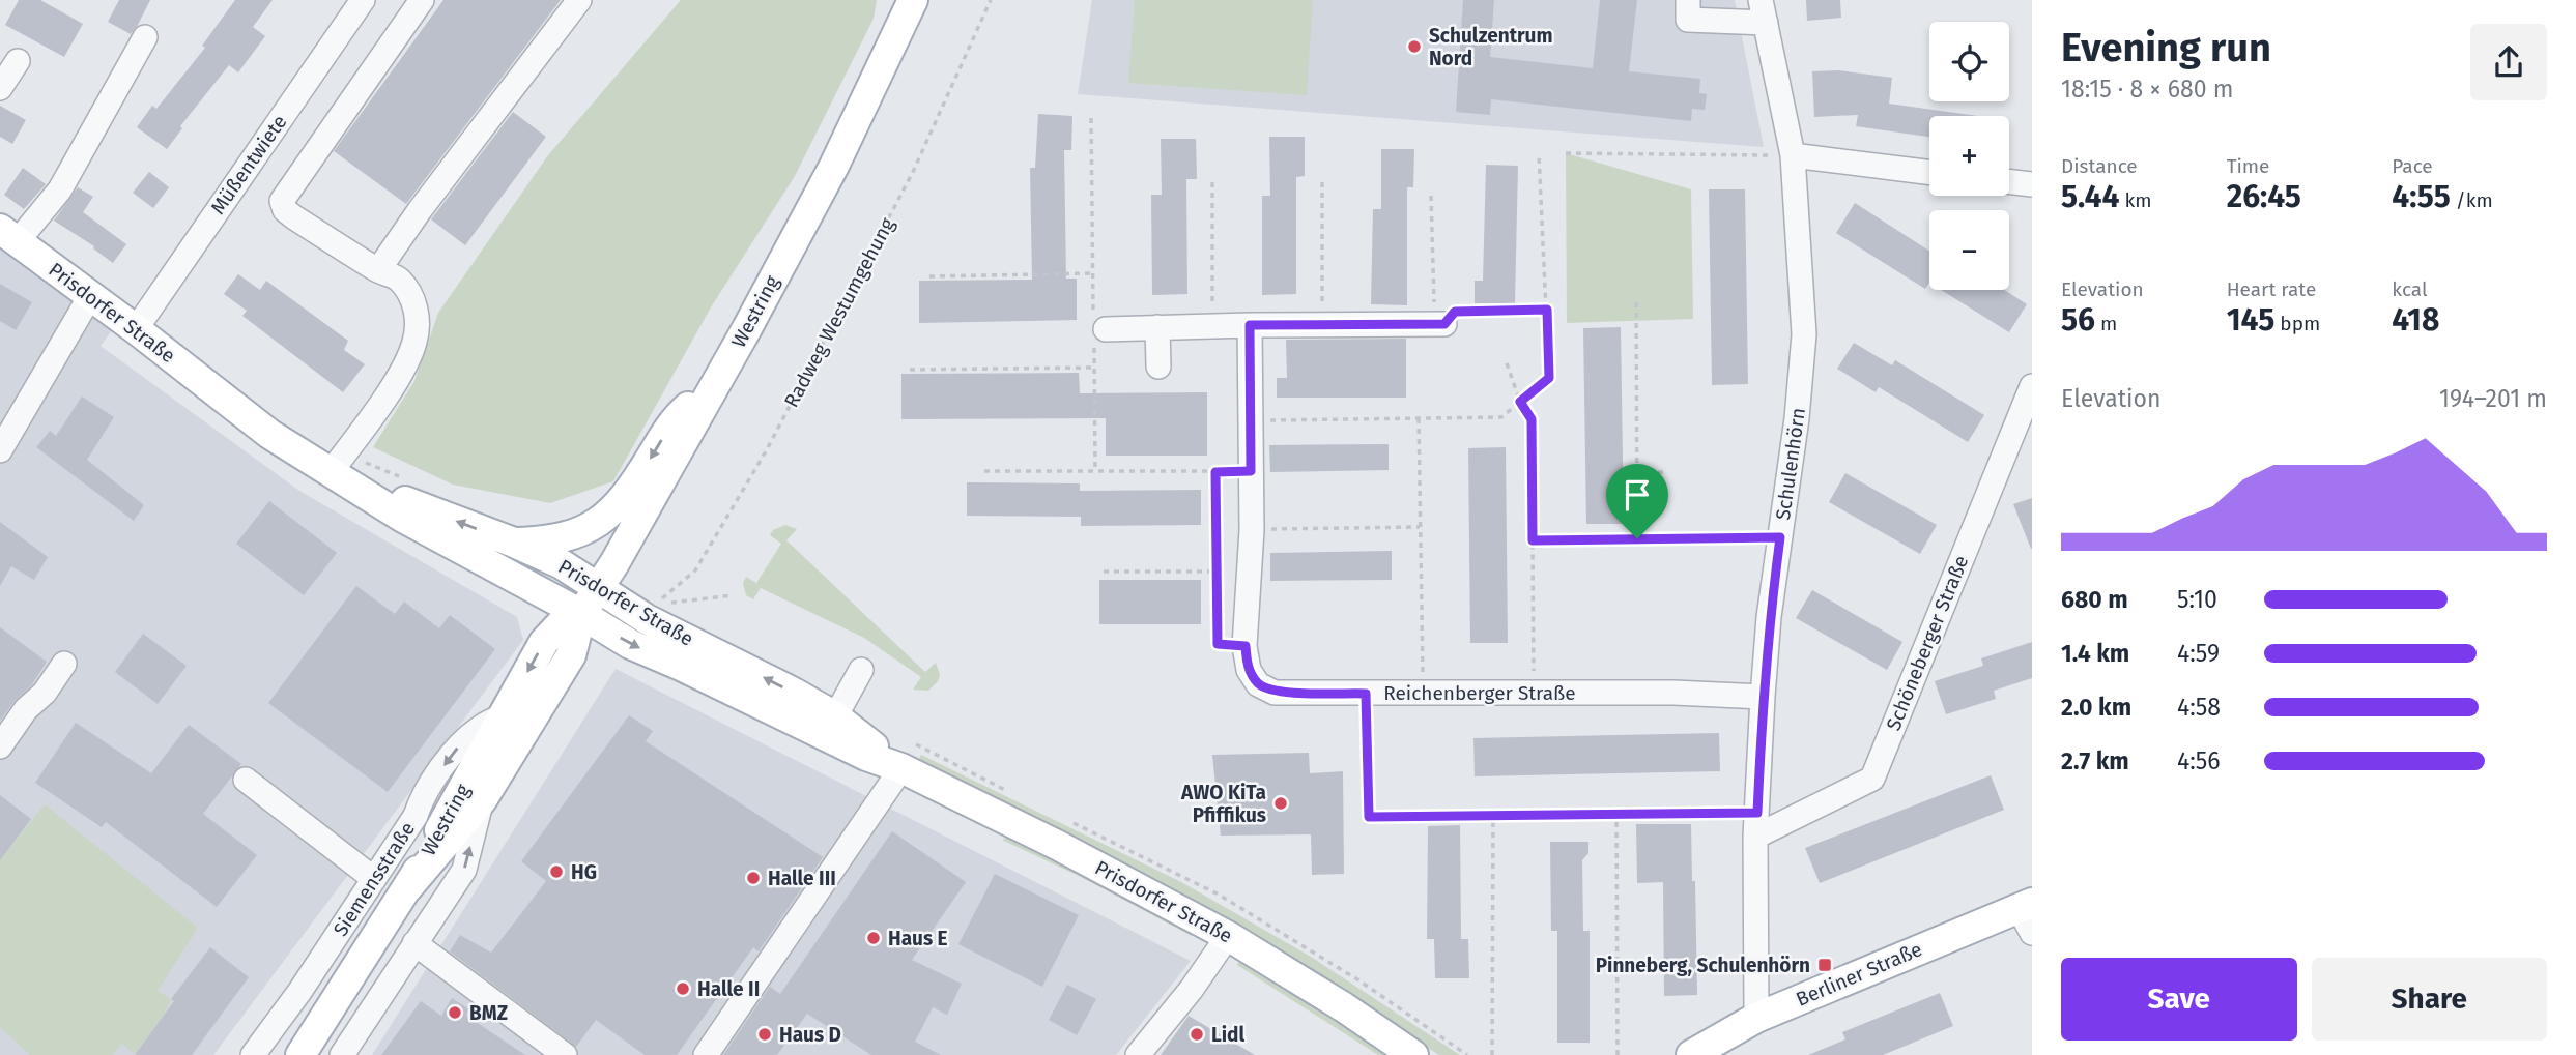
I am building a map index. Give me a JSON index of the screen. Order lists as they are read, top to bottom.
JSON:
{
  "streets": {
    "main road": ["Westring", "Prisdorfer Straße", "Berliner Straße"],
    "street": [
      "Müßentwiete",
      "Schulenhörn",
      "Schöneberger Straße",
      "Reichenberger Straße",
      "Siemensstraße"
    ],
    "path": ["Radweg Westumgehung"]
  },
  "crossings": [
    ["Müßentwiete", "Prisdorfer Straße"],
    ["Westring", "Prisdorfer Straße"],
    ["Westring", "Siemensstraße"],
    ["Schulenhörn", "Schöneberger Straße"],
    ["Schulenhörn", "Reichenberger Straße"],
    ["Schulenhörn", "Berliner Straße"]
  ],
  "places": {
    "other": [
      "Schulzentrum Nord",
      "AWO KiTa Pfiffikus",
      "HG",
      "Halle III",
      "Haus E",
      "Halle II",
      "BMZ",
      "Haus D",
      "Lidl"
    ],
    "transit": ["Pinneberg, Schulenhörn"]
  },
  "page": {
    "heading": ["Evening run", "18:15 · 8 × 680 m"],
    "map_buttons": ["+", "−"],
    "stats": [
      ["Distance", "5.44 km"],
      ["Time", "26:45"],
      ["Pace", "4:55 /km"],
      ["Elevation", "56 m"],
      ["Heart rate", "145 bpm"],
      ["kcal", "418"]
    ],
    "chart": ["Elevation", "194–201 m"],
    "list": [
      {
        "name": "680 m",
        "note": "5:10"
      },
      {
        "name": "1.4 km",
        "note": "4:59"
      },
      {
        "name": "2.0 km",
        "note": "4:58"
      },
      {
        "name": "2.7 km",
        "note": "4:56"
      }
    ],
    "buttons": ["Save", "Share"]
  }
}
